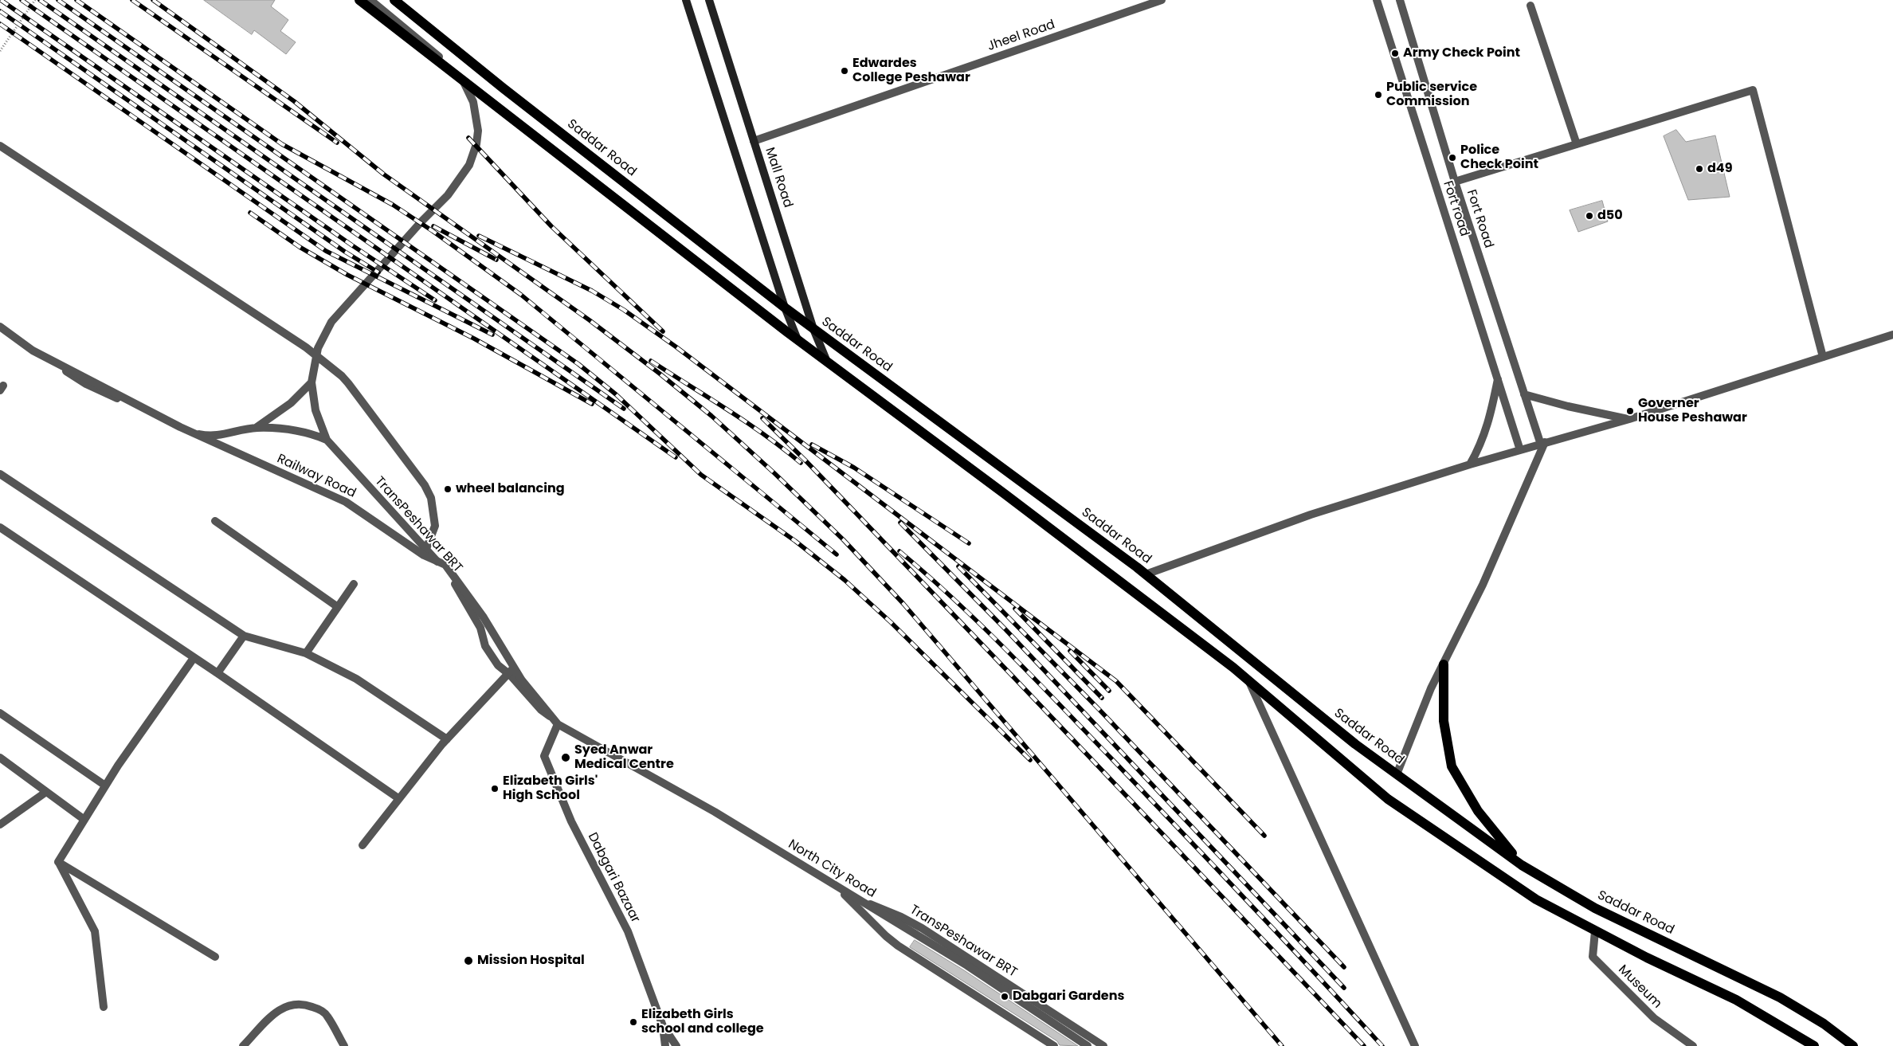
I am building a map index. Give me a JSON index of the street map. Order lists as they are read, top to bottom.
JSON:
{
  "streets": {
    "main road": ["Saddar Road", "Mall Road"],
    "street": [
      "Jheel Road",
      "Fort road",
      "Fort Road",
      "Railway Road",
      "TransPeshawar BRT",
      "North City Road",
      "Dabgari Bazaar",
      "Museum"
    ]
  },
  "crossings": [
    ["Jheel Road", "Mall Road"],
    ["Saddar Road", "Mall Road"],
    ["Railway Road", "North City Road"],
    ["Railway Road", "Dabgari Bazaar"],
    ["North City Road", "Dabgari Bazaar"]
  ],
  "places": [
    "Army Check Point",
    "Edwardes College Peshawar",
    "Public service Commission",
    "Police Check Point",
    "d49",
    "d50",
    "Governer House Peshawar",
    "wheel balancing",
    "Syed Anwar Medical Centre",
    "Elizabeth Girls' High School",
    "Mission Hospital",
    "Dabgari Gardens",
    "Elizabeth Girls school and college"
  ]
}
